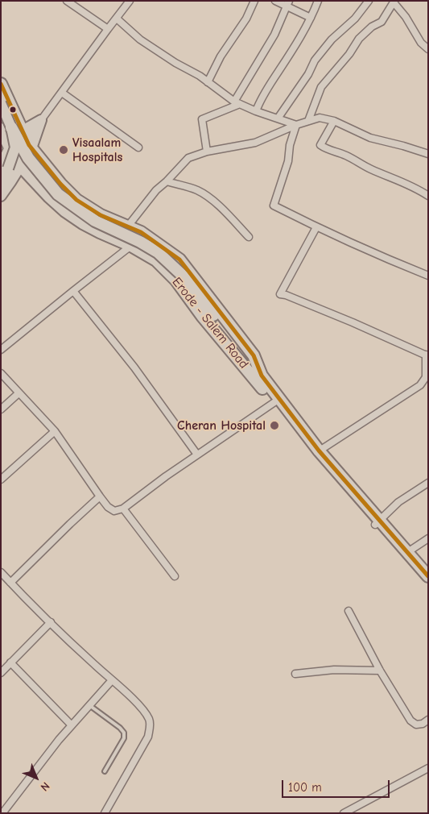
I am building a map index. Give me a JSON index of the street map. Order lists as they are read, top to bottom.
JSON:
{
  "streets": {
    "highway": ["Erode - Salem Road"]
  },
  "places": ["Visaalam Hospitals", "Cheran Hospital"],
  "scale_bar": "100 m",
  "north": "bottom right"
}
